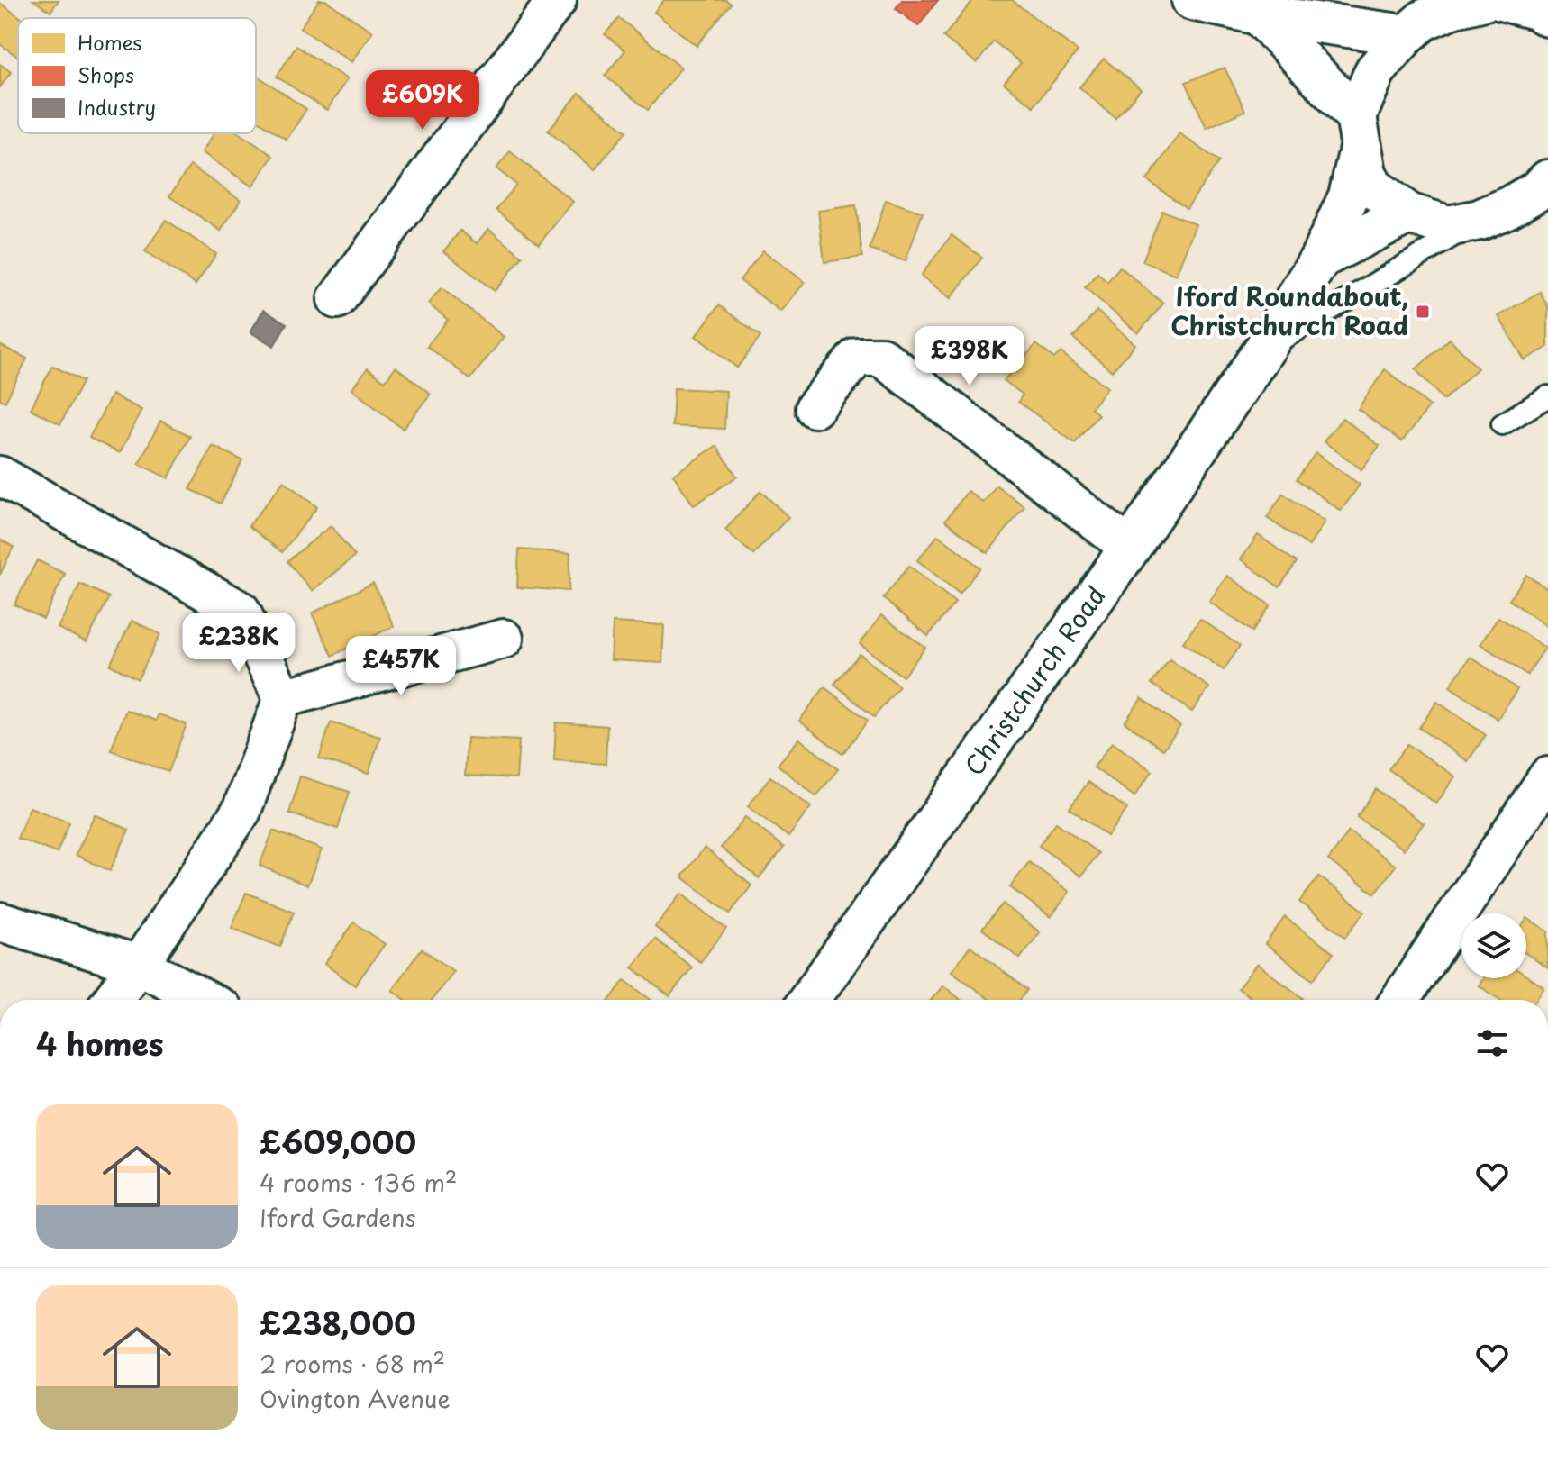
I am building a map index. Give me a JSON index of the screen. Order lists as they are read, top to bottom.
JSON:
{
  "streets": {
    "main road": ["Christchurch Road"]
  },
  "places": {
    "transit": ["Iford Roundabout, Christchurch Road"]
  },
  "legend": ["Homes", "Shops", "Industry"],
  "page": {
    "price": [
      "£609K",
      "£398K",
      "£238K",
      "£457K"
    ],
    "heading": "4 homes",
    "list": [
      {
        "name": "£609,000",
        "note": "4 rooms · 136 m² · Iford Gardens"
      },
      {
        "name": "£238,000",
        "note": "2 rooms · 68 m² · Ovington Avenue"
      }
    ]
  }
}
